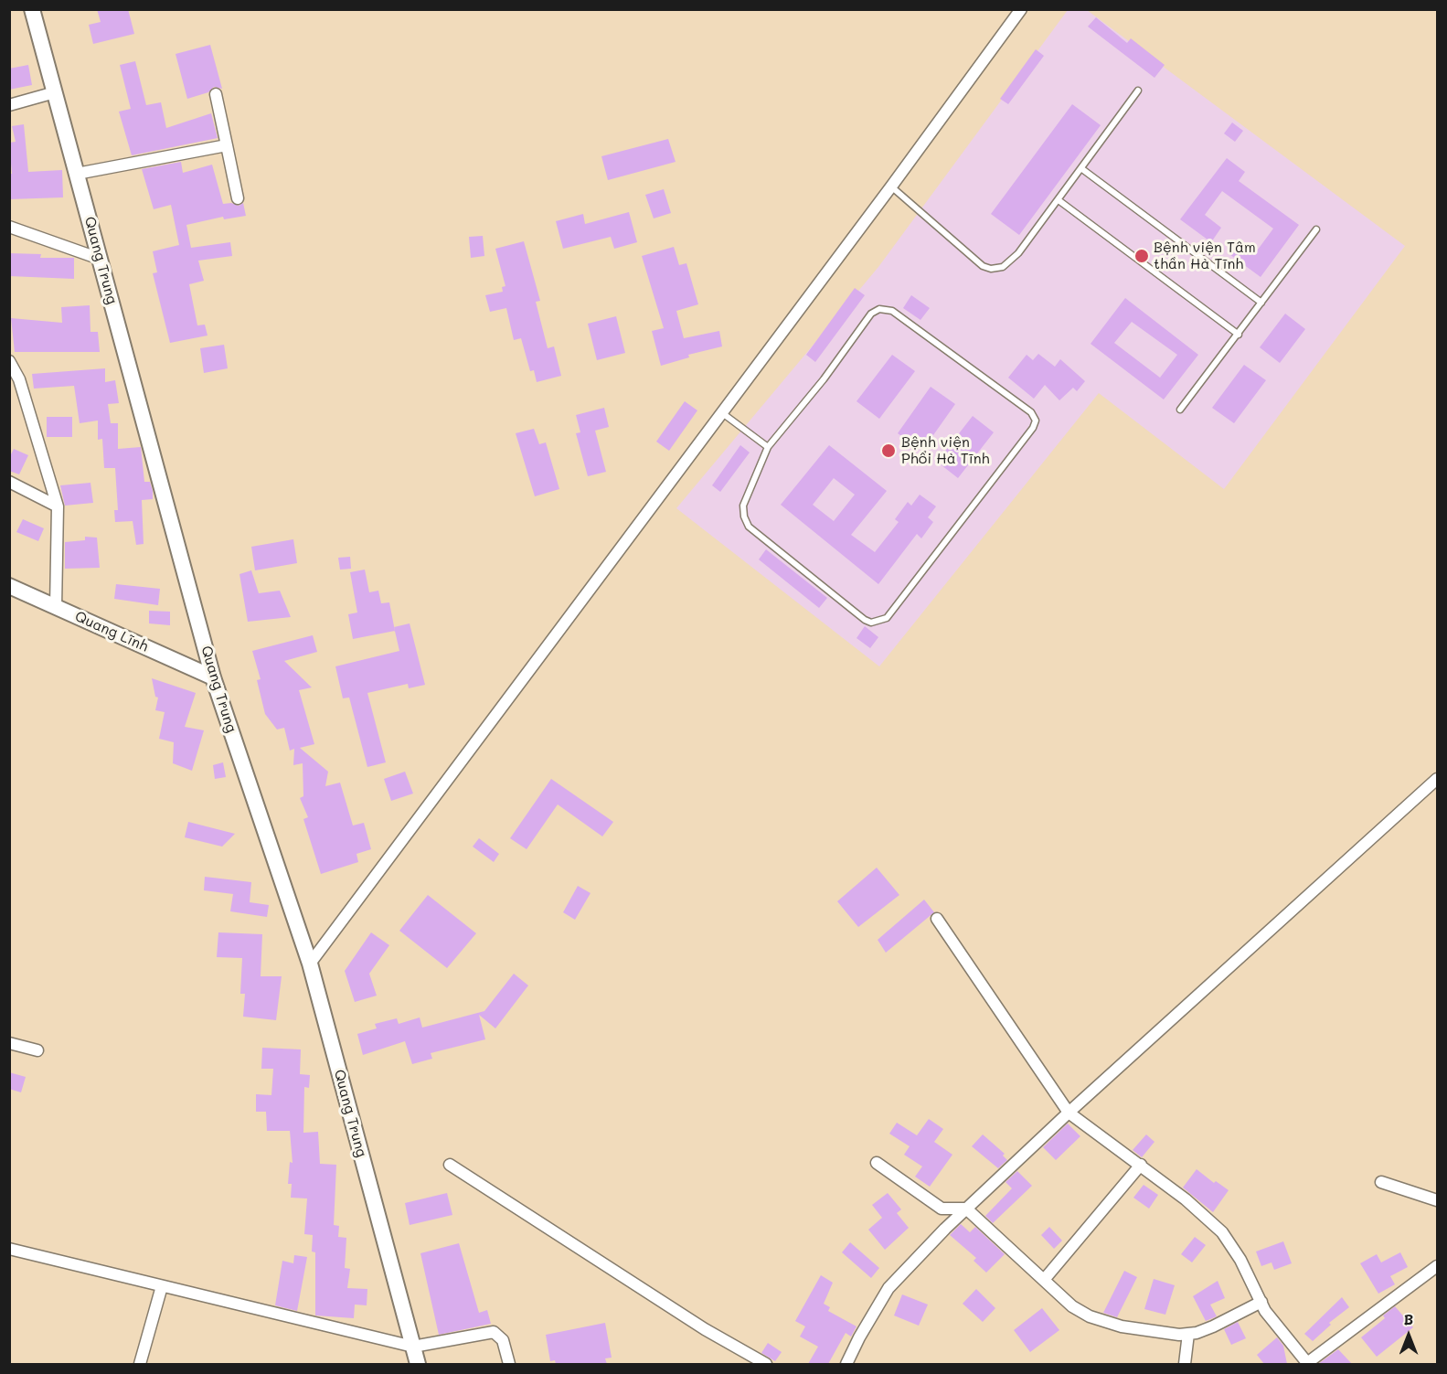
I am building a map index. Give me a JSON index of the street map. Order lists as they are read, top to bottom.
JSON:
{
  "streets": {
    "main road": ["Quang Trung", "Quang Lĩnh"]
  },
  "crossings": [
    ["Quang Trung", "Quang Lĩnh"]
  ],
  "places": ["Bệnh viện Tâm thần Hà Tĩnh", "Bệnh viện Phổi Hà Tĩnh"],
  "north": "top"
}
